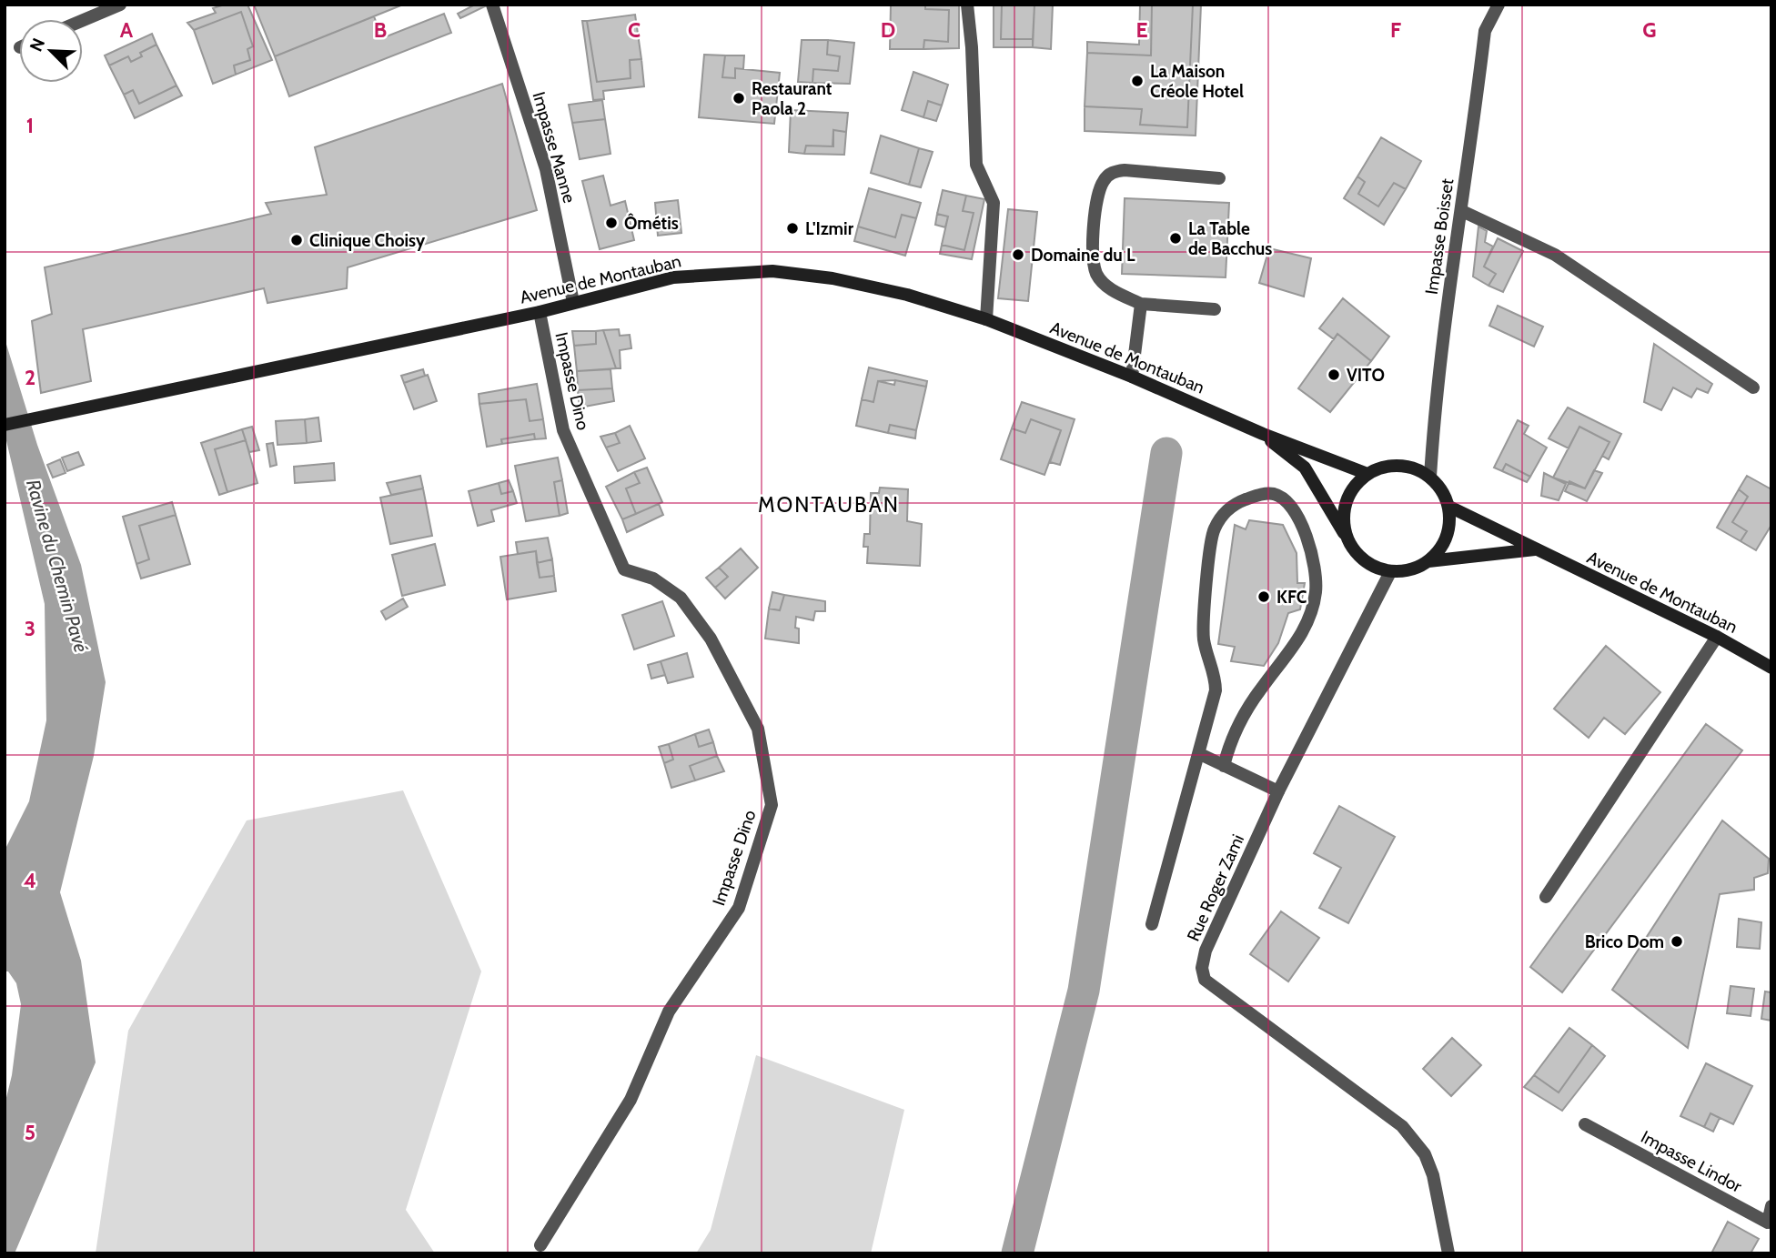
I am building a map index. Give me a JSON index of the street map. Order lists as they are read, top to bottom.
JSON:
{
  "streets": {
    "main road": ["Avenue de Montauban"],
    "street": [
      "Impasse Manne",
      "Impasse Boisset",
      "Impasse Dino",
      "Rue Roger Zami",
      "Impasse Lindor"
    ]
  },
  "crossings": [
    ["Impasse Manne", "Avenue de Montauban"],
    ["Impasse Boisset", "Avenue de Montauban"],
    ["Impasse Boisset", "Rue Roger Zami"],
    ["Avenue de Montauban", "Impasse Dino"],
    ["Avenue de Montauban", "Rue Roger Zami"]
  ],
  "districts": ["MONTAUBAN"],
  "water": ["Ravine du Chemin Pavé"],
  "places": [
    "La Maison Créole Hotel",
    "Restaurant Paola 2",
    "Ômétis",
    "L'Izmir",
    "La Table de Bacchus",
    "Clinique Choisy",
    "Domaine du L",
    "VITO",
    "KFC",
    "Brico Dom"
  ],
  "north": "top left",
  "grid": {
    "columns": [
      "A",
      "B",
      "C",
      "D",
      "E",
      "F",
      "G"
    ],
    "rows": [
      "1",
      "2",
      "3",
      "4",
      "5"
    ]
  }
}
